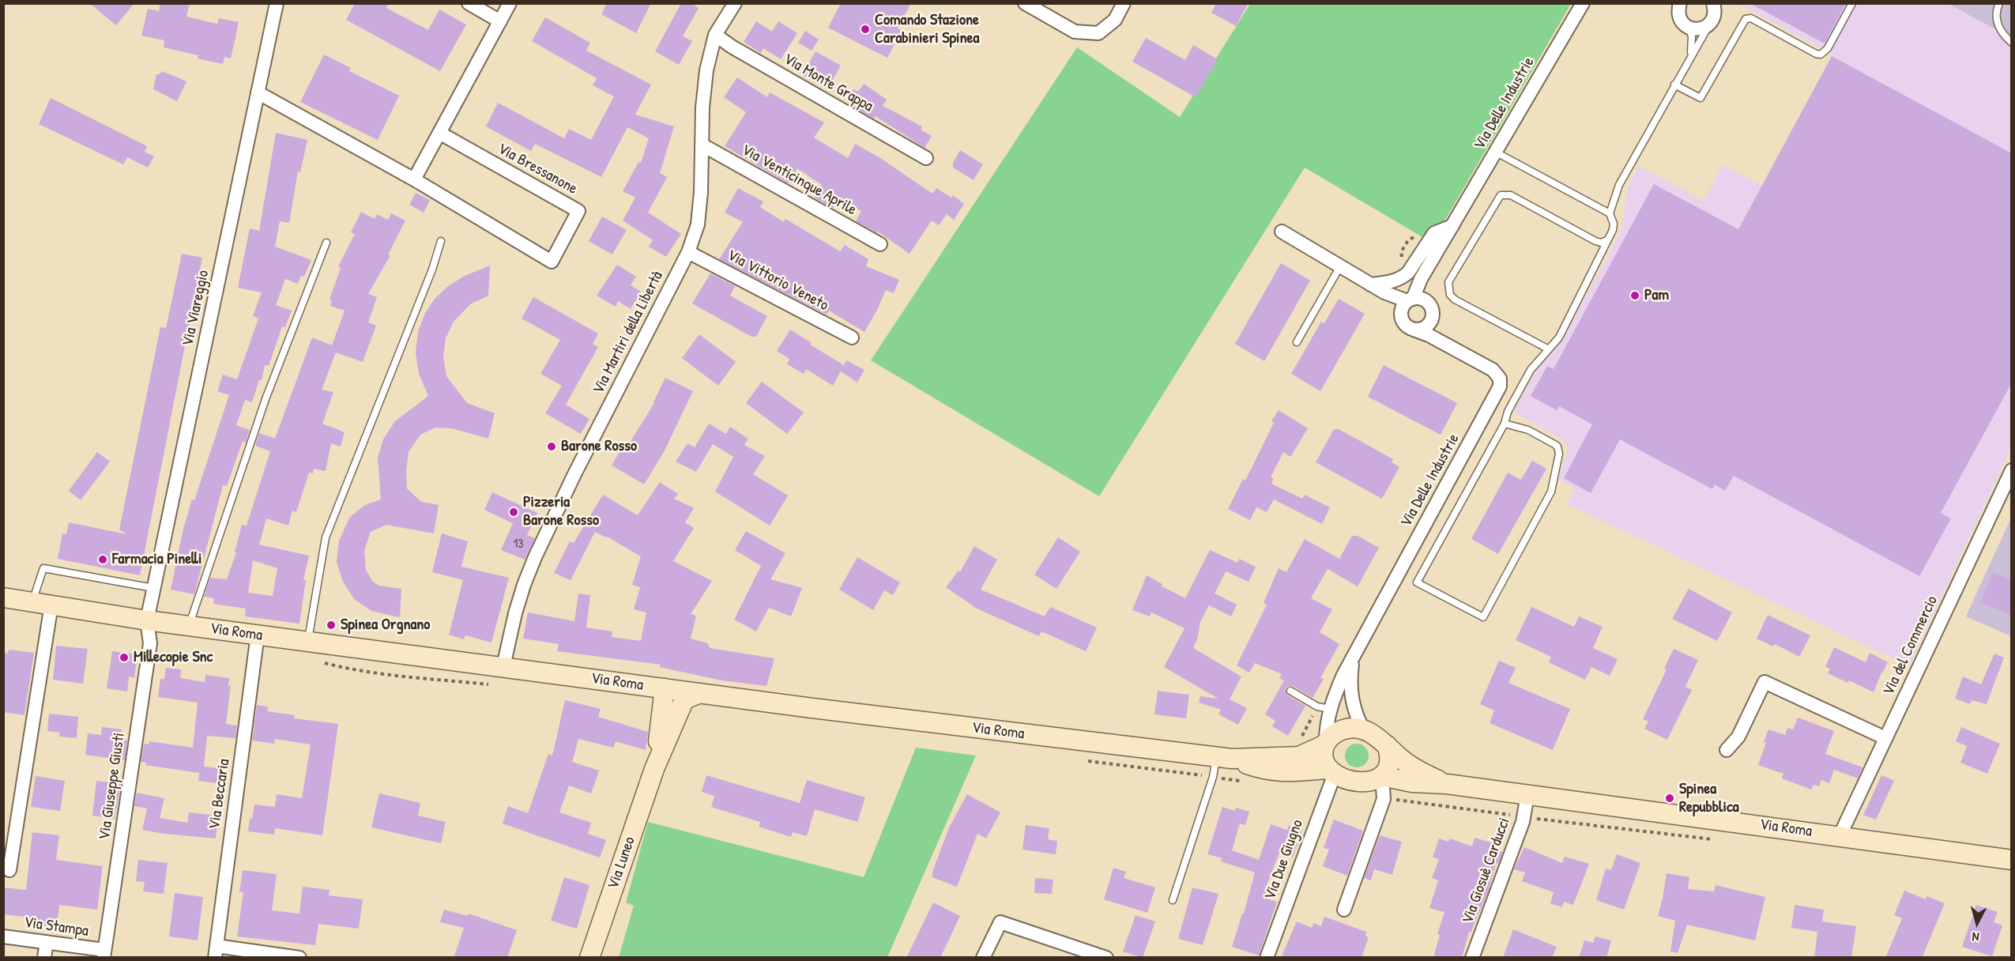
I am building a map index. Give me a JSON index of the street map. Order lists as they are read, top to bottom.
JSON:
{
  "streets": {
    "street": [
      "Via Monte Grappa",
      "Via Delle Industrie",
      "Via Bressanone",
      "Via Venticinque Aprile",
      "Via Vittorio Veneto",
      "Via Viareggio",
      "Via Martiri della Libertà",
      "Via Roma",
      "Via del Commercio",
      "Via Giuseppe Giusti",
      "Via Beccaria",
      "Via Due Giugno",
      "Via Luneo",
      "Via Giosuè Carducci",
      "Via Stampa"
    ]
  },
  "crossings": [
    ["Via Monte Grappa", "Via Martiri della Libertà"],
    ["Via Delle Industrie", "Via Roma"],
    ["Via Delle Industrie", "Via Due Giugno"],
    ["Via Bressanone", "Via Viareggio"],
    ["Via Venticinque Aprile", "Via Martiri della Libertà"],
    ["Via Vittorio Veneto", "Via Martiri della Libertà"],
    ["Via Viareggio", "Via Roma"],
    ["Via Viareggio", "Via Giuseppe Giusti"],
    ["Via Martiri della Libertà", "Via Roma"],
    ["Via Roma", "Via del Commercio"],
    ["Via Roma", "Via Giuseppe Giusti"],
    ["Via Roma", "Via Beccaria"],
    ["Via Roma", "Via Due Giugno"],
    ["Via Roma", "Via Luneo"],
    ["Via Roma", "Via Giosuè Carducci"],
    ["Via Giuseppe Giusti", "Via Stampa"]
  ],
  "places": [
    "Comando Stazione Carabinieri Spinea",
    "Pam",
    "Barone Rosso",
    "Pizzeria Barone Rosso",
    "Farmacia Pinelli",
    "Spinea Orgnano",
    "Millecopie Snc",
    "Spinea Repubblica"
  ],
  "house_numbers": ["13"],
  "north": "bottom"
}
